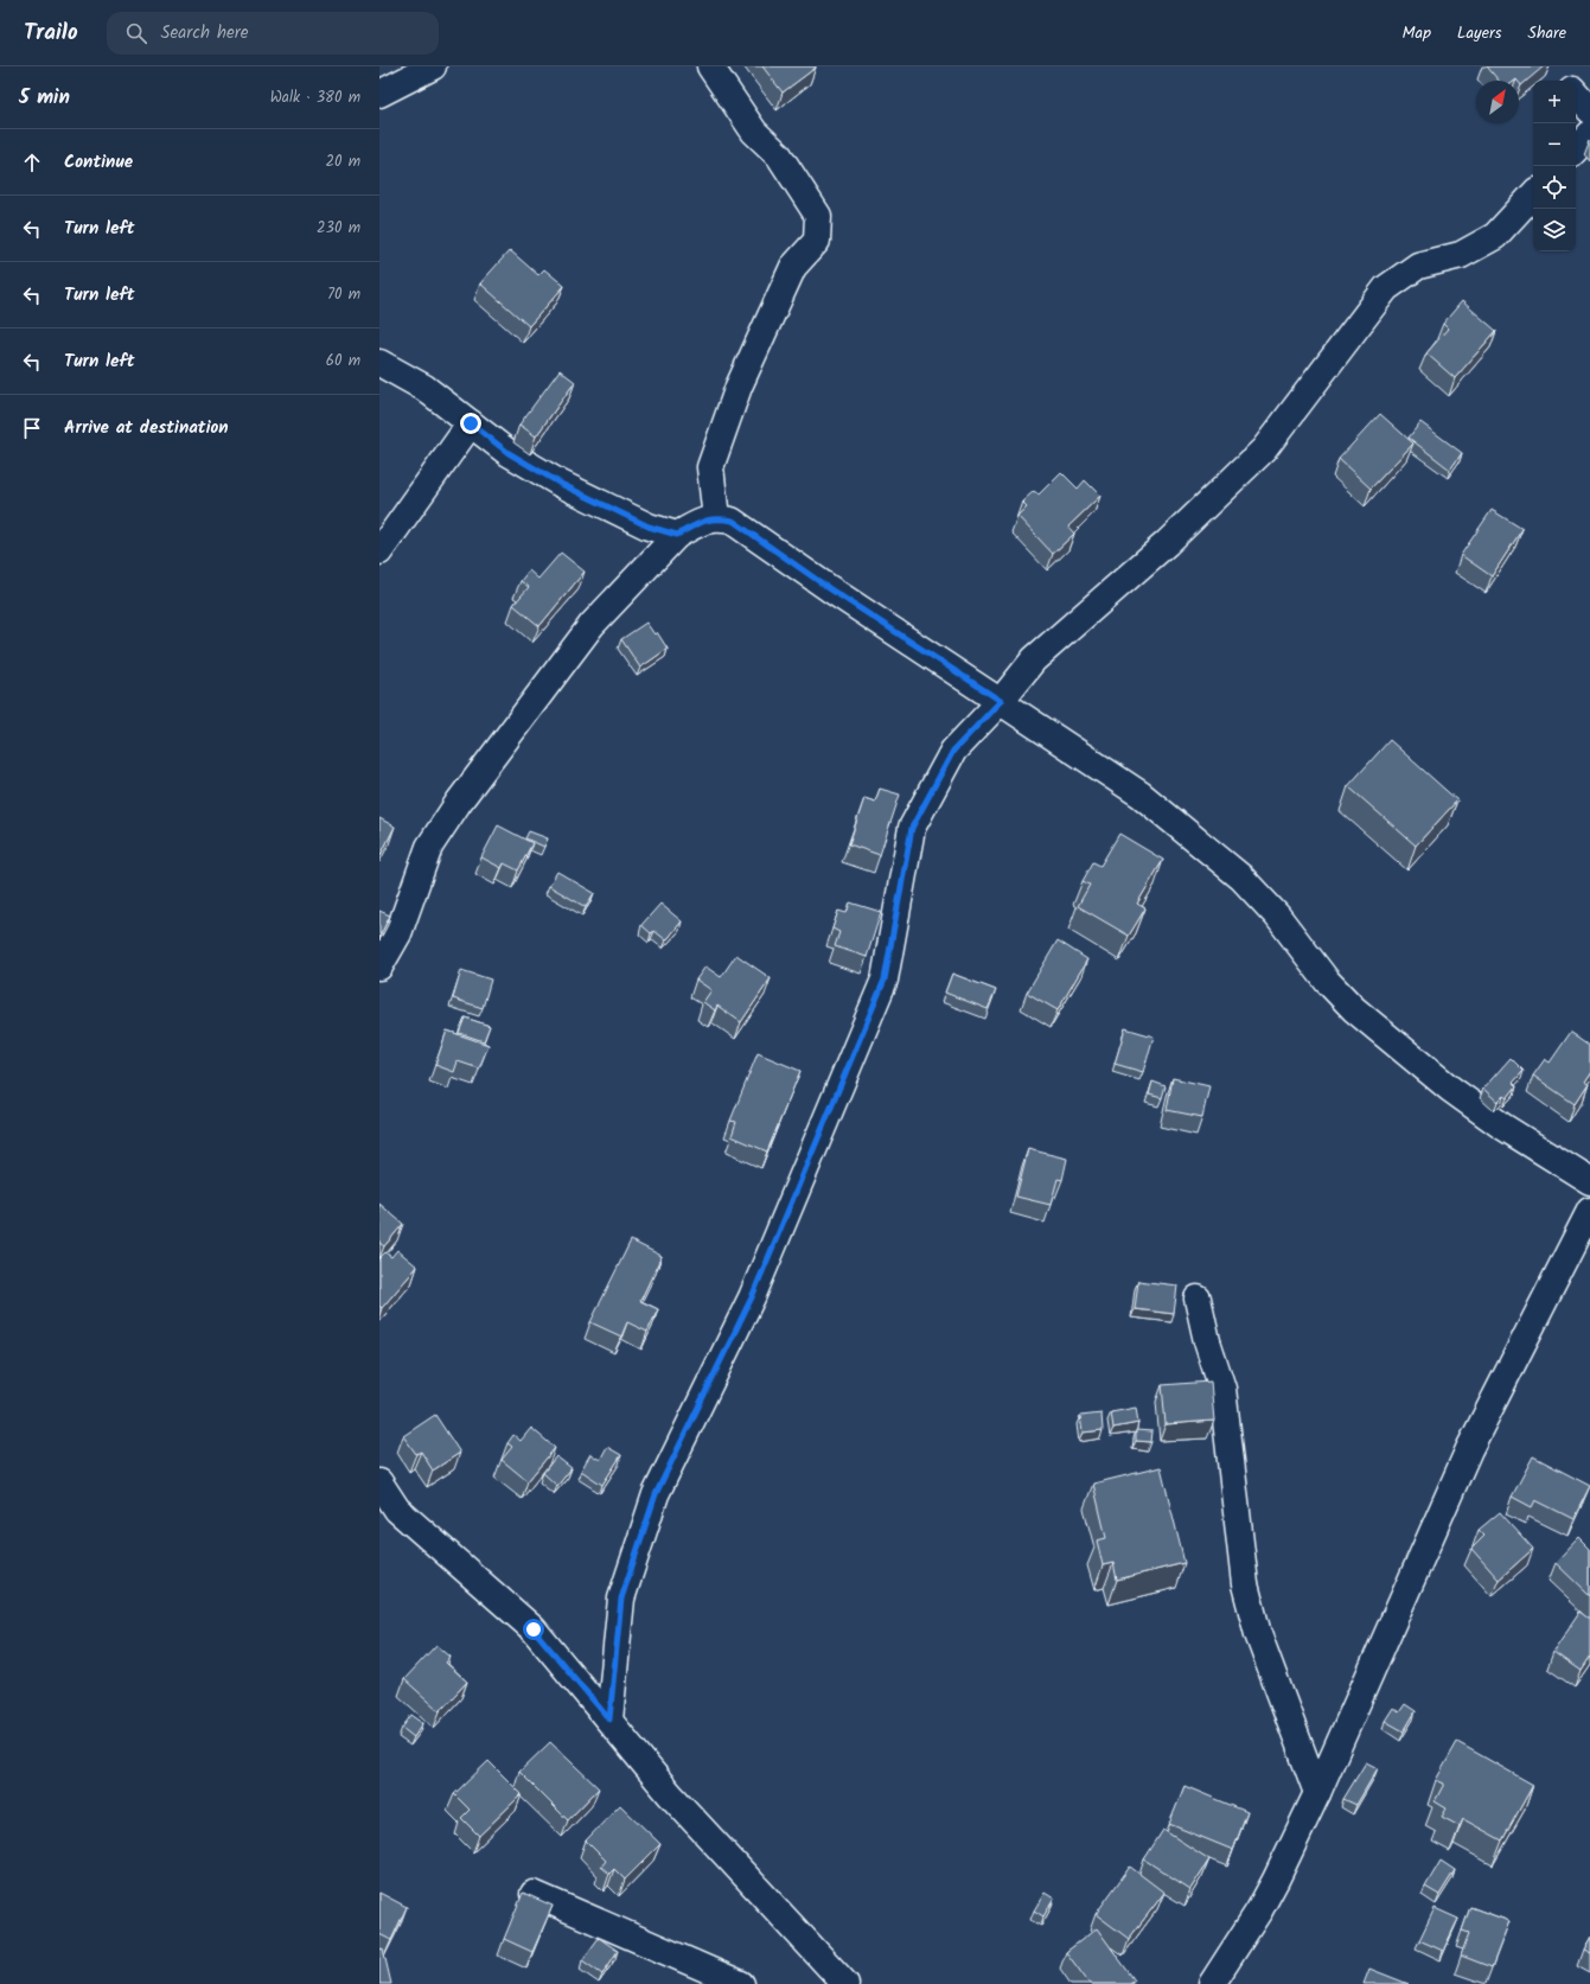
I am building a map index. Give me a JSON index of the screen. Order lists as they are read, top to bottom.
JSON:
{
  "north": "top right",
  "page": {
    "header": "Trailo",
    "search": "Search here",
    "nav": ["Map", "Layers", "Share"],
    "heading": ["5 min", "Walk · 380 m"],
    "map_buttons": ["+", "−"],
    "list": [
      ["Continue", "20 m"],
      ["Turn left", "230 m"],
      ["Turn left", "70 m"],
      ["Turn left", "60 m"],
      "Arrive at destination"
    ]
  }
}
